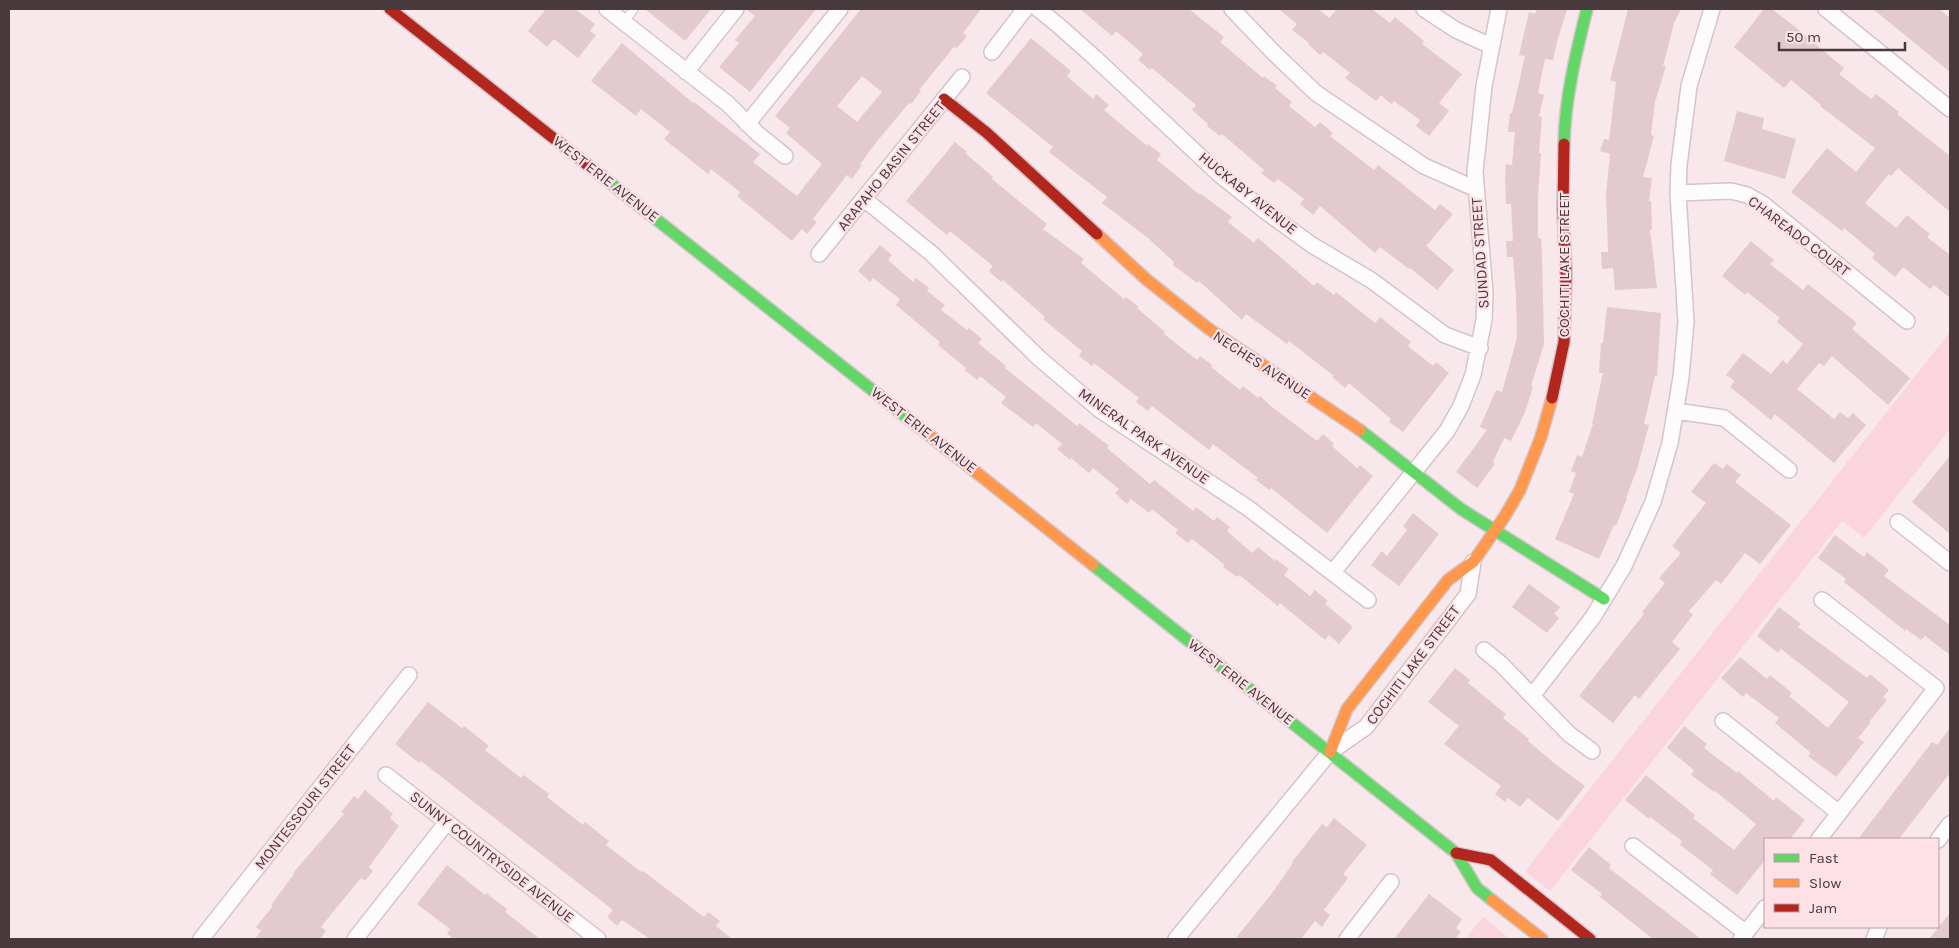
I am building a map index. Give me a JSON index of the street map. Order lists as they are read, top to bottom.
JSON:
{
  "streets": {
    "street": [
      "ARAPAHO BASIN STREET",
      "WEST ERIE AVENUE",
      "HUCKABY AVENUE",
      "CHAREADO COURT",
      "SUNDAD STREET",
      "COCHITI LAKE STREET",
      "NECHES AVENUE",
      "MINERAL PARK AVENUE",
      "MONTESSOURI STREET",
      "SUNNY COUNTRYSIDE AVENUE"
    ]
  },
  "crossings": [
    ["ARAPAHO BASIN STREET", "NECHES AVENUE"],
    ["ARAPAHO BASIN STREET", "MINERAL PARK AVENUE"],
    ["WEST ERIE AVENUE", "COCHITI LAKE STREET"],
    ["HUCKABY AVENUE", "SUNDAD STREET"],
    ["SUNDAD STREET", "NECHES AVENUE"],
    ["SUNDAD STREET", "MINERAL PARK AVENUE"],
    ["COCHITI LAKE STREET", "NECHES AVENUE"]
  ],
  "legend": ["Fast", "Slow", "Jam"],
  "scale_bar": "50 m"
}
